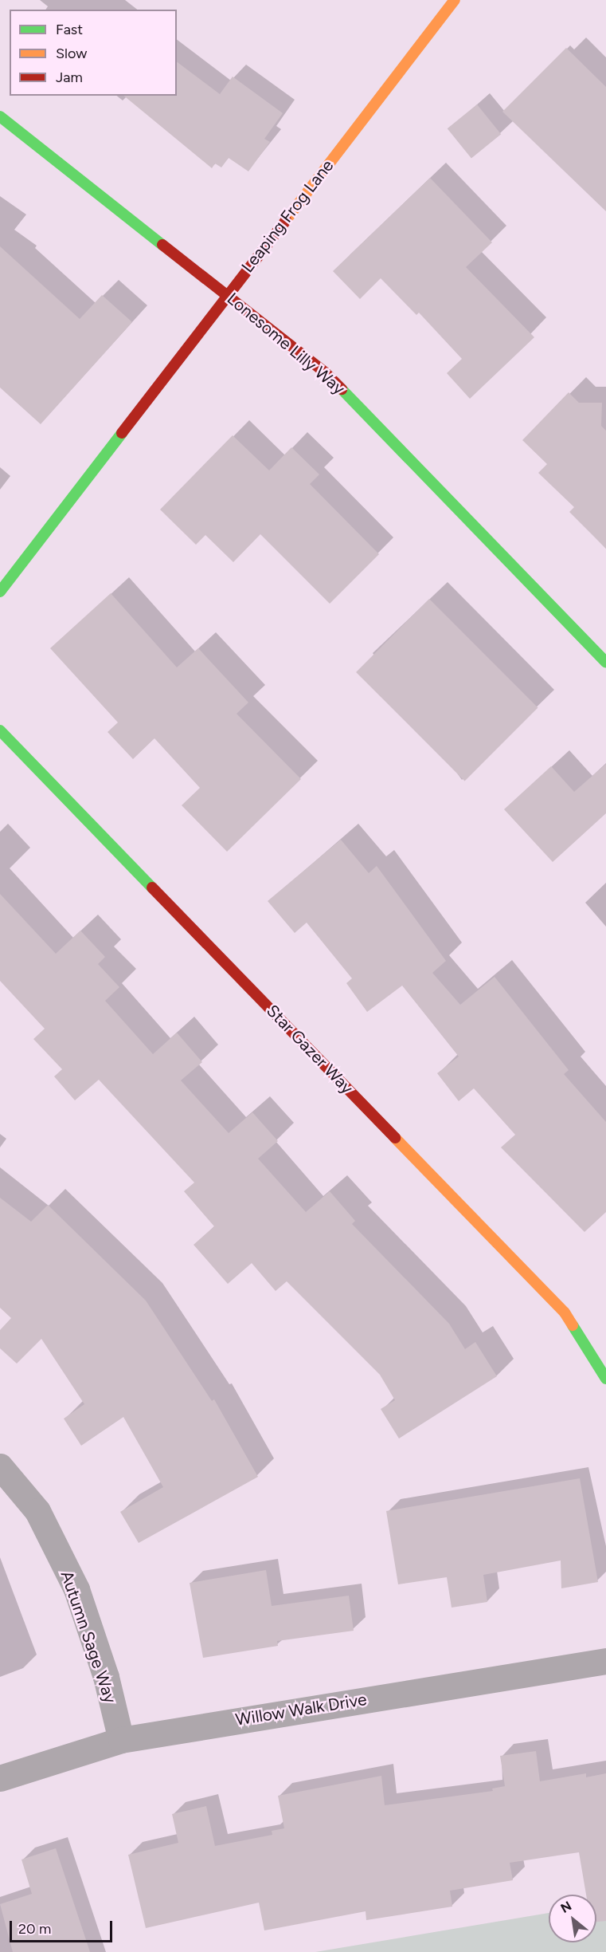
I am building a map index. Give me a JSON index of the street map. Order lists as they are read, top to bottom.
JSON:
{
  "streets": {
    "street": [
      "Leaping Frog Lane",
      "Lonesome Lilly Way",
      "Star Gazer Way",
      "Autumn Sage Way",
      "Willow Walk Drive"
    ]
  },
  "crossings": [
    ["Leaping Frog Lane", "Lonesome Lilly Way"],
    ["Autumn Sage Way", "Willow Walk Drive"]
  ],
  "legend": ["Fast", "Slow", "Jam"],
  "scale_bar": "20 m",
  "north": "top left"
}
